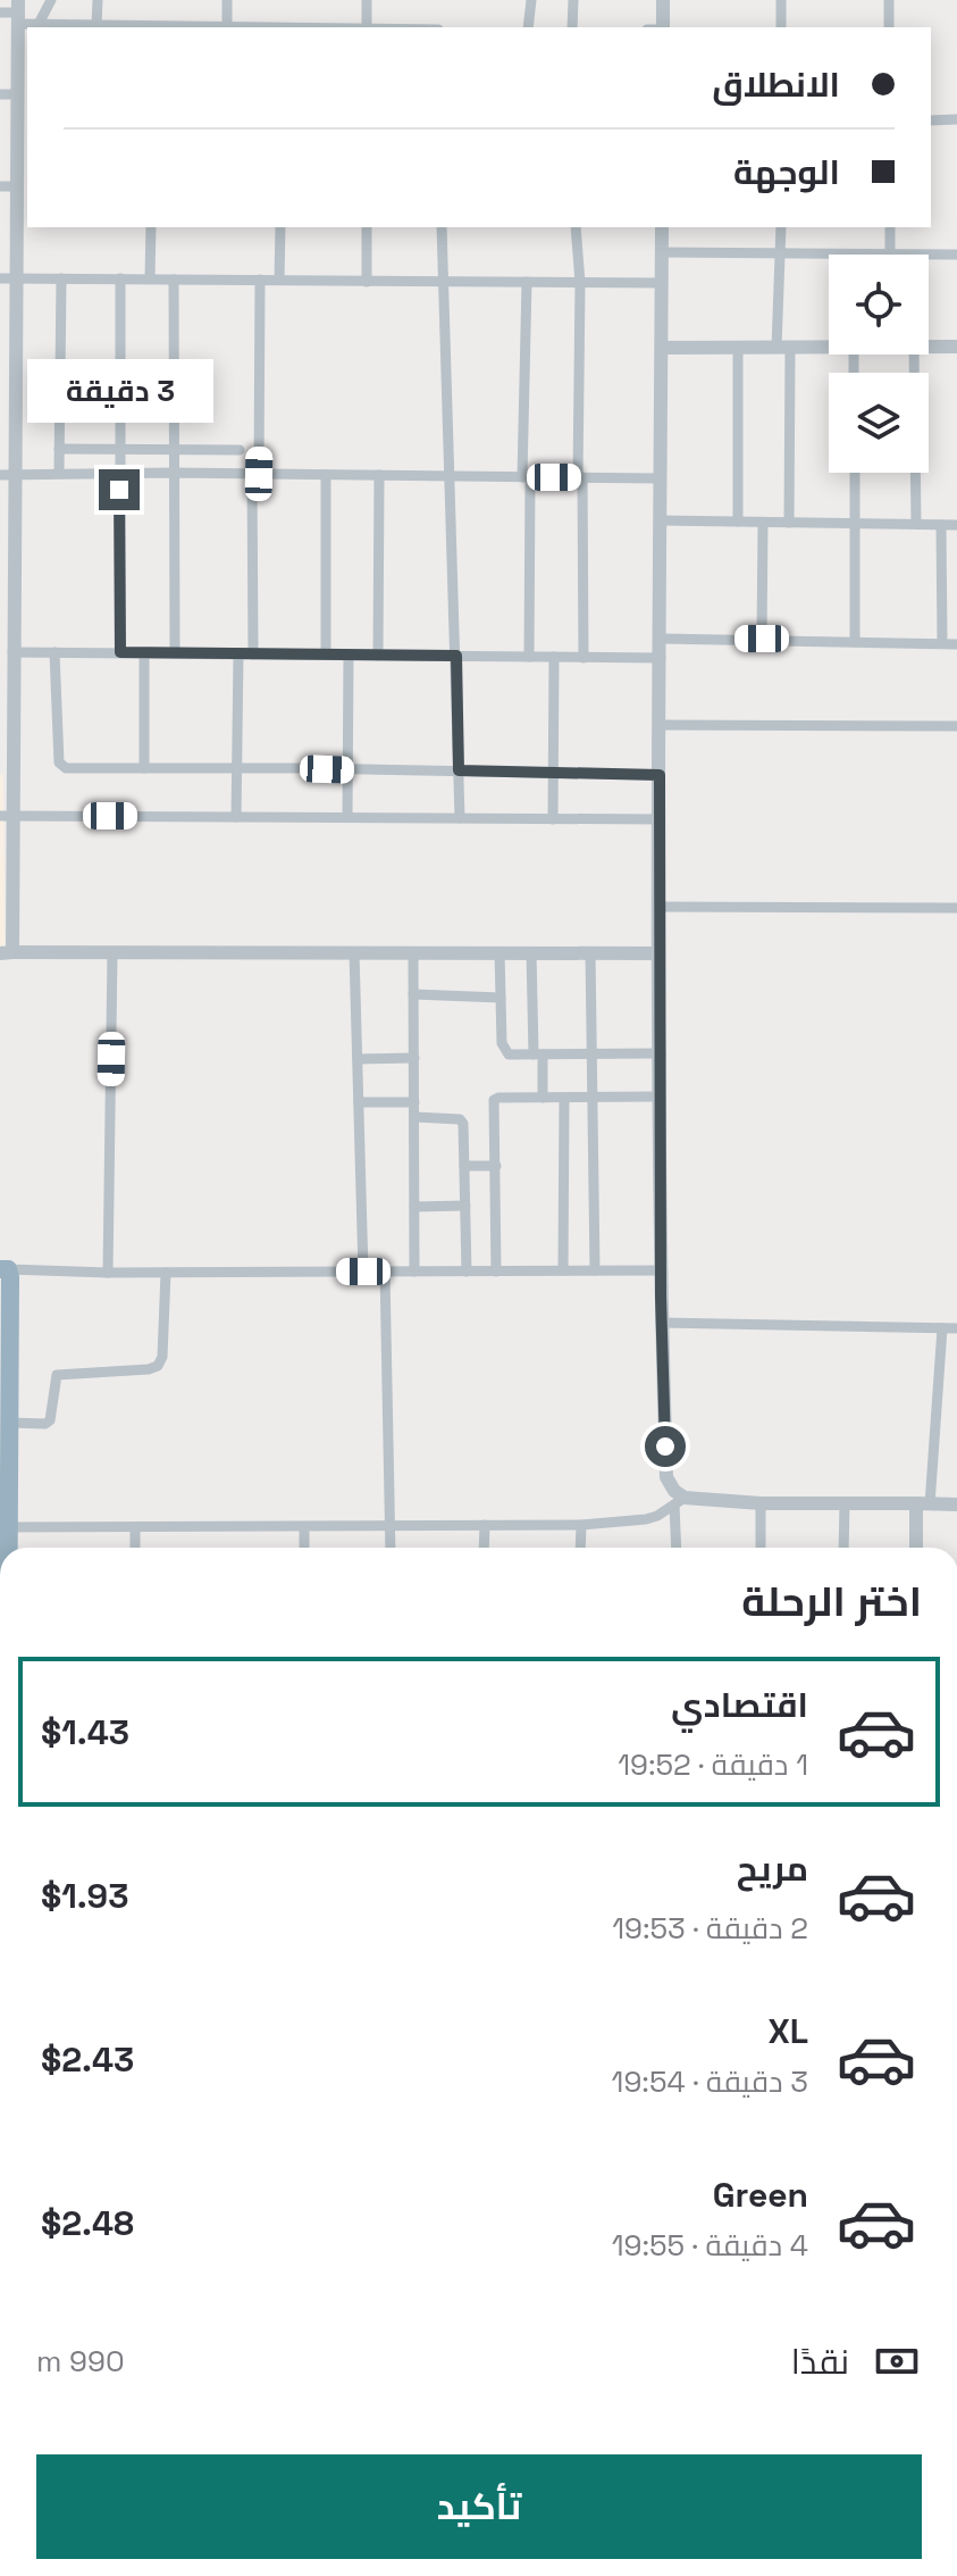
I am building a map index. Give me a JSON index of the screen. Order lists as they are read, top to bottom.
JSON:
{
  "page": {
    "banner": ["الانطلاق", "الوجهة"],
    "bubble": "3 دقيقة",
    "heading": "اختر الرحلة",
    "list": [
      {
        "name": "اقتصادي",
        "note": "1 دقيقة · 19:52",
        "value": "$1.43"
      },
      {
        "name": "مريح",
        "note": "2 دقيقة · 19:53",
        "value": "$1.93"
      },
      {
        "name": "XL",
        "note": "3 دقيقة · 19:54",
        "value": "$2.43"
      },
      {
        "name": "Green",
        "note": "4 دقيقة · 19:55",
        "value": "$2.48"
      }
    ],
    "pay": ["نقدًا", "990 m"],
    "buttons": "تأكيد"
  }
}
